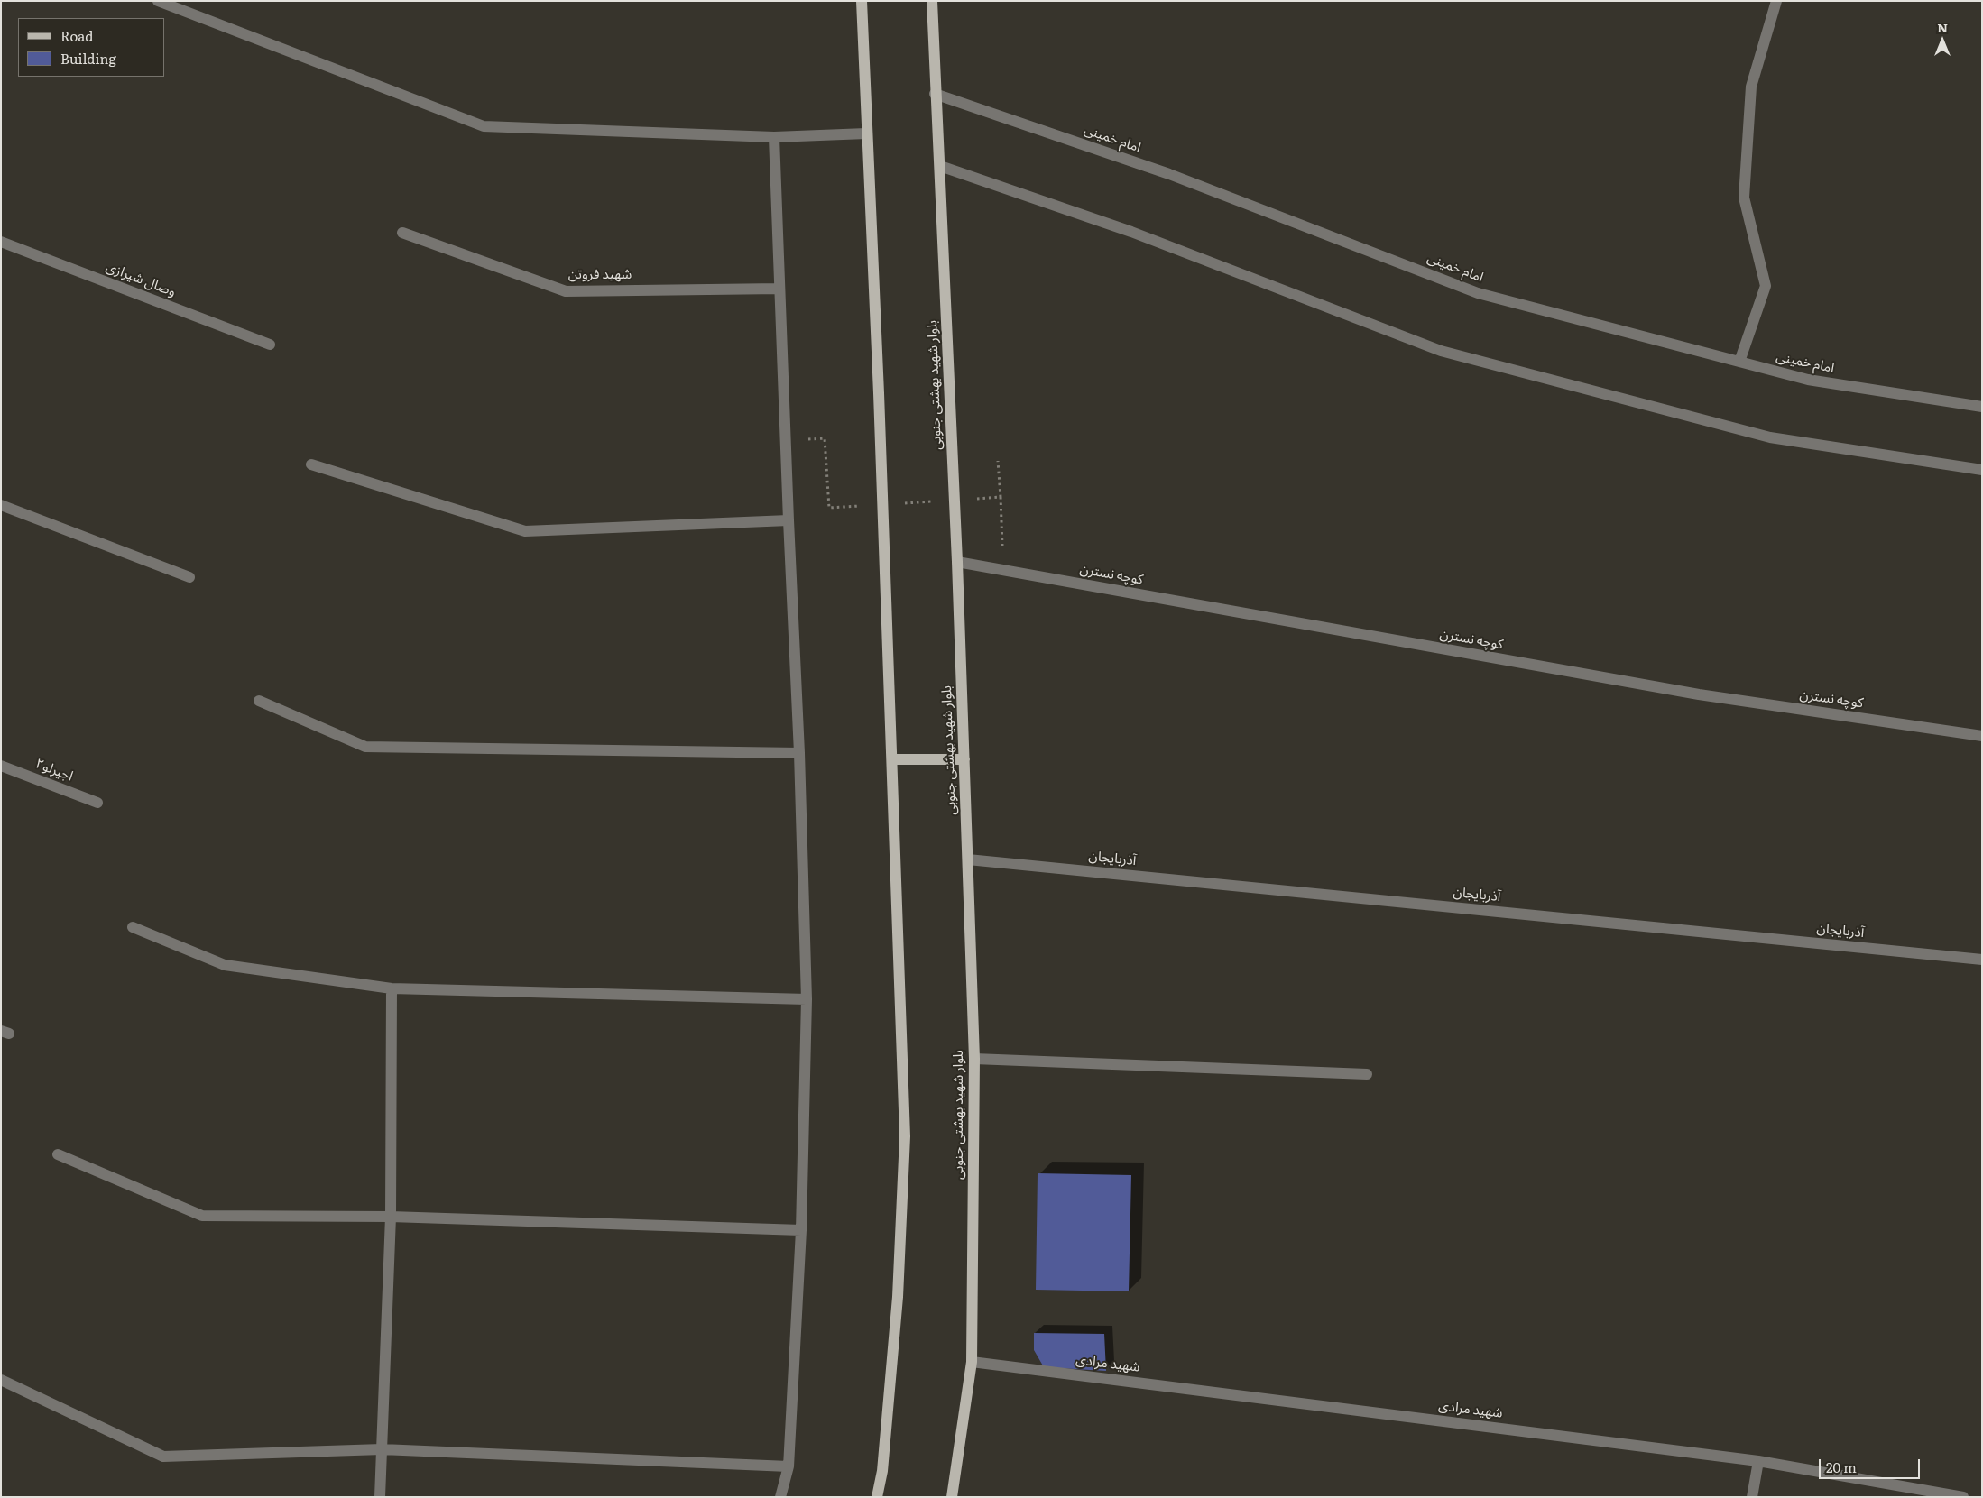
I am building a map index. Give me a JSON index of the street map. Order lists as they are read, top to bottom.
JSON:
{
  "streets": {
    "main road": ["بلوار شهید بهشتی جنوبی"],
    "street": [
      "امام خمینی",
      "شهید فروتن",
      "وصال شیرازی",
      "کوچه نسترن",
      "اجیرلو۲",
      "آذربایجان",
      "شهید مرادی"
    ]
  },
  "crossings": [
    ["امام خمینی", "بلوار شهید بهشتی جنوبی"],
    ["بلوار شهید بهشتی جنوبی", "کوچه نسترن"],
    ["بلوار شهید بهشتی جنوبی", "آذربایجان"],
    ["بلوار شهید بهشتی جنوبی", "شهید مرادی"]
  ],
  "legend": ["Road", "Building"],
  "scale_bar": "20 m",
  "north": "top"
}
